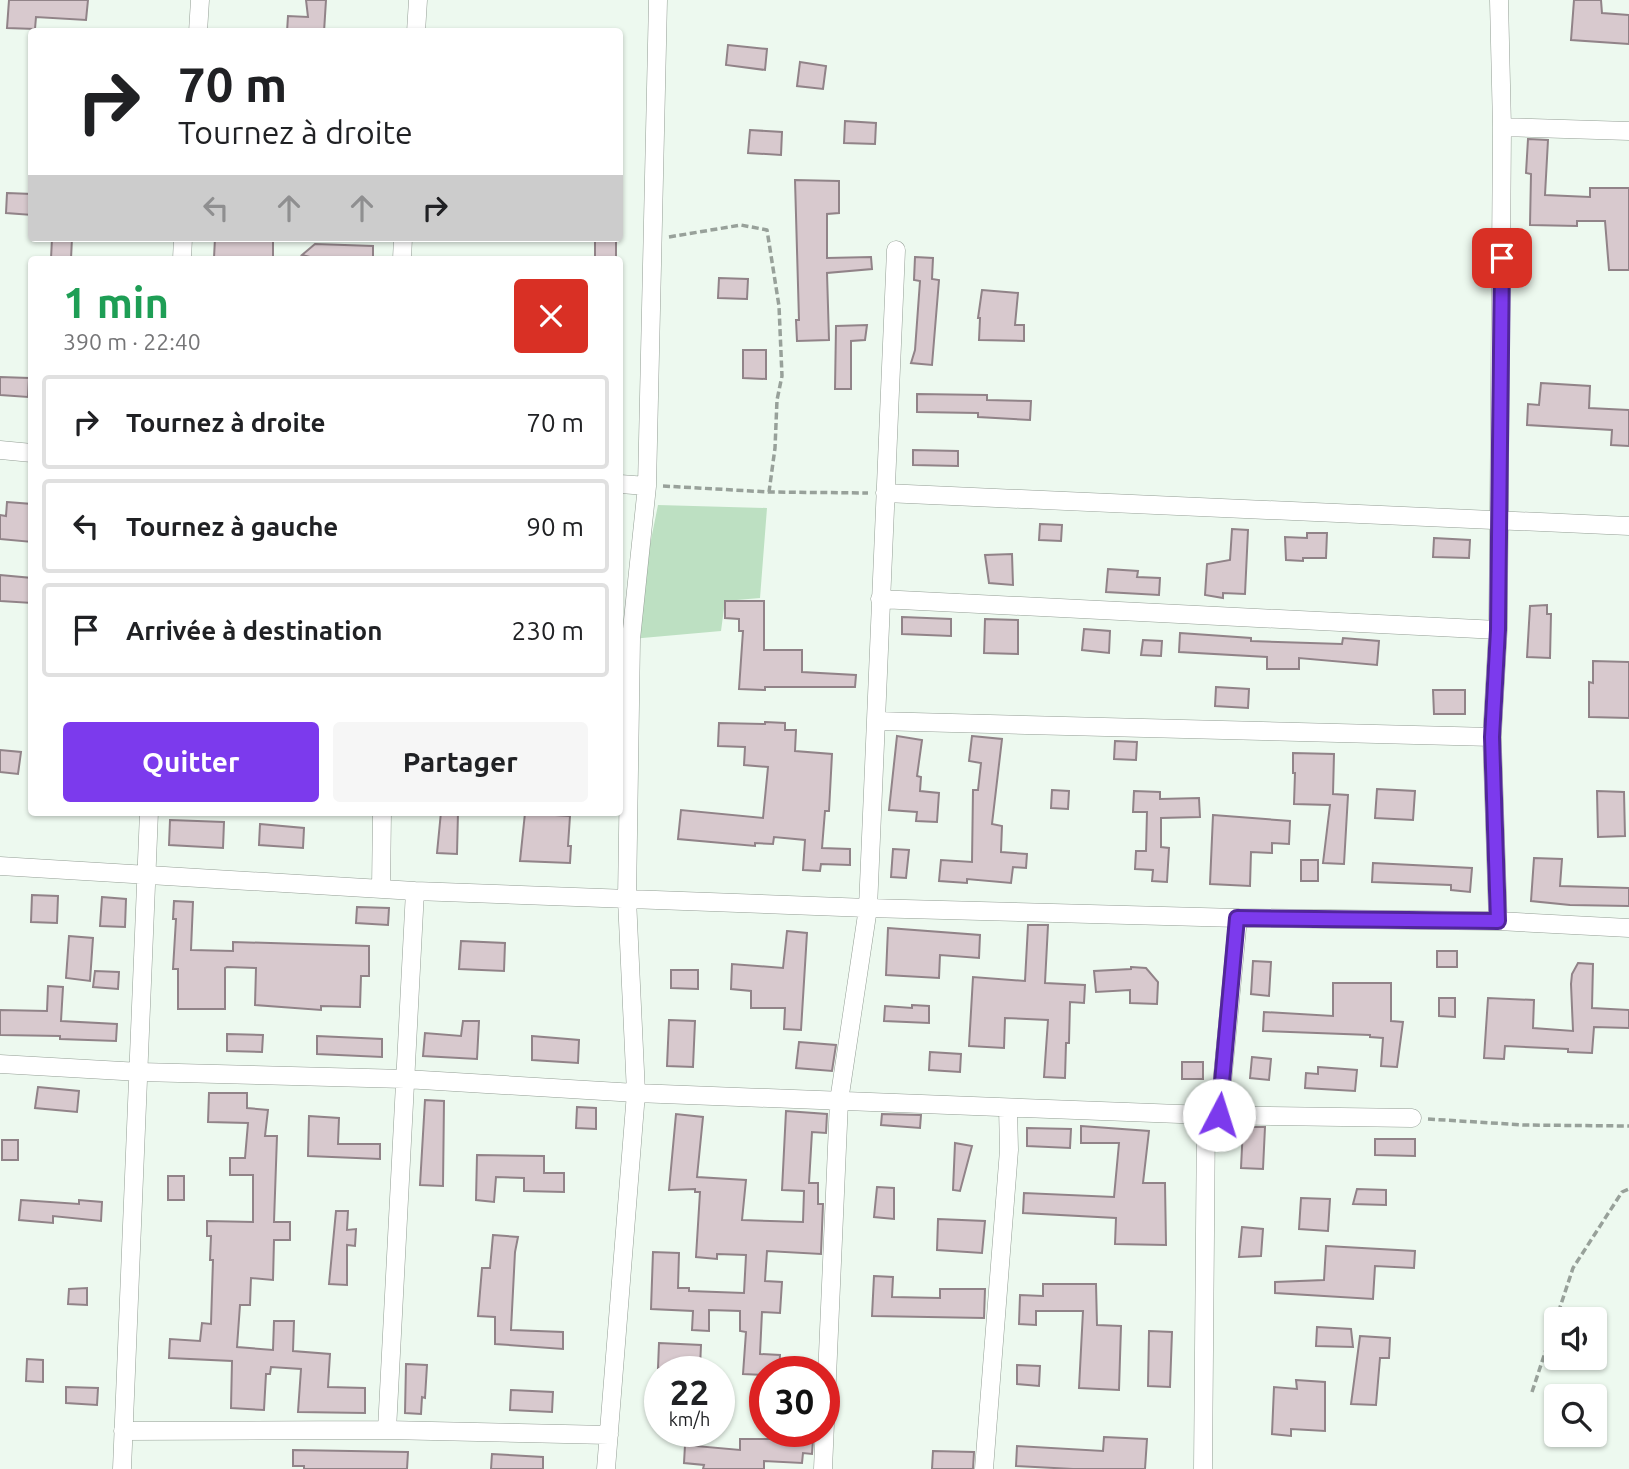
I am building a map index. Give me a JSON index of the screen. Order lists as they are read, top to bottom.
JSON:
{
  "page": {
    "turn": ["70 m", "Tournez à droite"],
    "heading": ["1 min", "390 m · 22:40"],
    "list": [
      {
        "name": "Tournez à droite",
        "value": "70 m"
      },
      {
        "name": "Tournez à gauche",
        "value": "90 m"
      },
      {
        "name": "Arrivée à destination",
        "value": "230 m"
      }
    ],
    "buttons": ["Quitter", "Partager"],
    "speed": "22 km/h",
    "limit": "30"
  }
}
